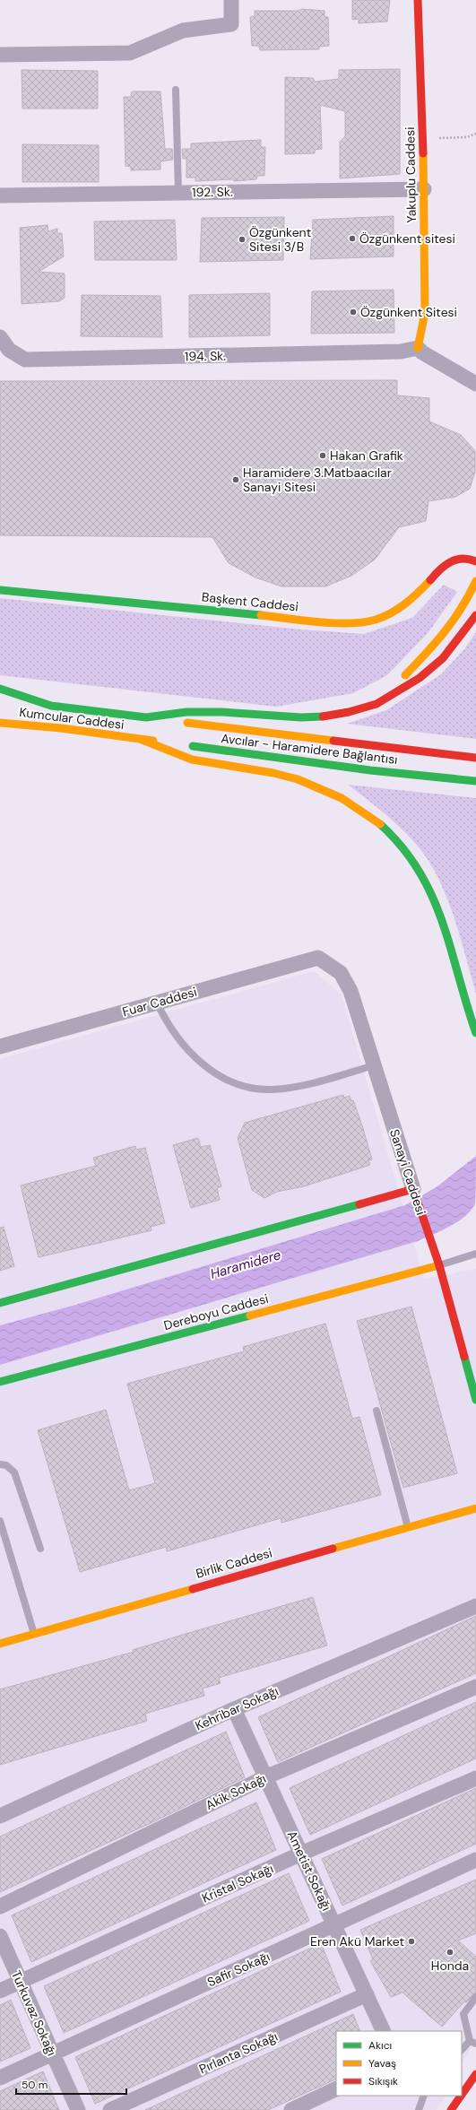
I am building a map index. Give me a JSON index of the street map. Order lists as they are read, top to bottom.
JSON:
{
  "streets": {
    "main road": [
      "Yakuplu Caddesi",
      "Başkent Caddesi",
      "Kumcular Caddesi",
      "Avcılar - Haramidere Bağlantısı",
      "Sanayi Caddesi",
      "Dereboyu Caddesi",
      "Birlik Caddesi"
    ],
    "street": [
      "192. Sk.",
      "194. Sk.",
      "Fuar Caddesi",
      "Kehribar Sokağı",
      "Akik Sokağı",
      "Ametist Sokağı",
      "Kristal Sokağı",
      "Safir Sokağı",
      "Turkuvaz Sokağı",
      "Pırlanta Sokağı"
    ]
  },
  "crossings": [
    ["Yakuplu Caddesi", "192. Sk."],
    ["Yakuplu Caddesi", "194. Sk."],
    ["Kumcular Caddesi", "Avcılar - Haramidere Bağlantısı"],
    ["Fuar Caddesi", "Sanayi Caddesi"],
    ["Sanayi Caddesi", "Dereboyu Caddesi"],
    ["Kehribar Sokağı", "Ametist Sokağı"],
    ["Akik Sokağı", "Ametist Sokağı"],
    ["Ametist Sokağı", "Kristal Sokağı"],
    ["Ametist Sokağı", "Safir Sokağı"],
    ["Ametist Sokağı", "Pırlanta Sokağı"],
    ["Kristal Sokağı", "Turkuvaz Sokağı"],
    ["Safir Sokağı", "Turkuvaz Sokağı"]
  ],
  "water": ["Haramidere"],
  "places": [
    "Özgünkent sitesi",
    "Özgünkent Sitesi 3/B",
    "Özgünkent Sitesi",
    "Hakan Grafik",
    "Haramidere 3.Matbaacılar Sanayi Sitesi",
    "Eren Akü Market",
    "Honda"
  ],
  "legend": ["Akıcı", "Yavaş", "Sıkışık"],
  "scale_bar": "50 m"
}
